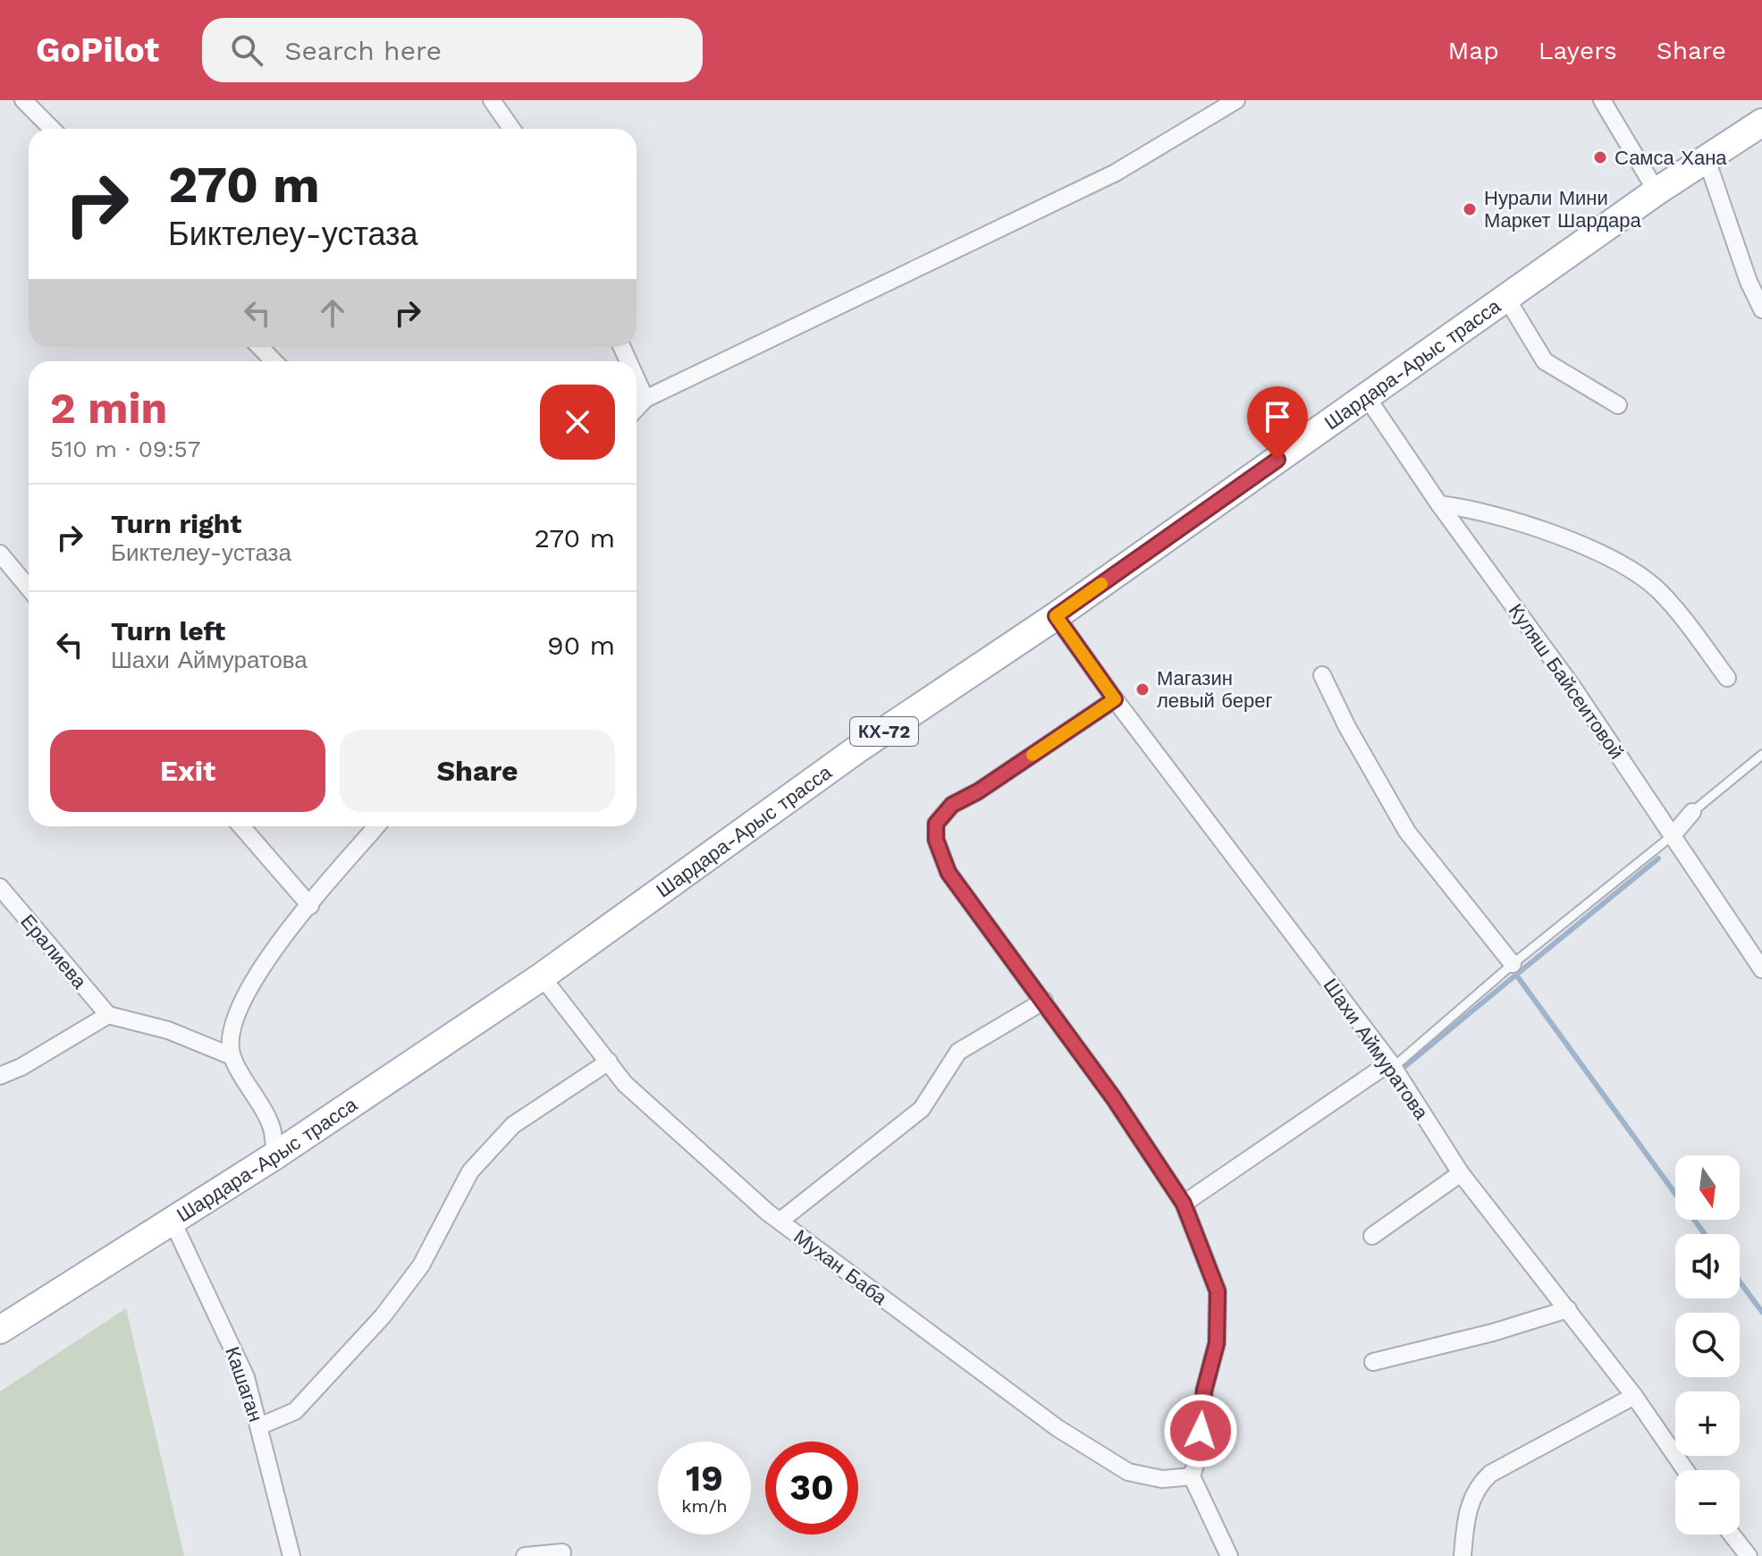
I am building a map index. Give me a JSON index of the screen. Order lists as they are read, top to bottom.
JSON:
{
  "streets": {
    "main road": ["Шардара-Арыс трасса", "КХ-72"],
    "street": [
      "Куляш Байсеитовой",
      "Ералиева",
      "Шахи Аймуратова",
      "Мухан Баба",
      "Кашаган"
    ]
  },
  "crossings": [
    ["Шардара-Арыс трасса", "Куляш Байсеитовой"],
    ["Шардара-Арыс трасса", "Шахи Аймуратова"],
    ["Шардара-Арыс трасса", "Мухан Баба"],
    ["Шардара-Арыс трасса", "Кашаган"]
  ],
  "places": ["Самса Хана", "Нурали Мини Маркет Шардара", "Магазин левый берег"],
  "north": "bottom",
  "page": {
    "header": "GoPilot",
    "search": "Search here",
    "nav": ["Map", "Layers", "Share"],
    "turn": ["270 m", "Биктелеу-устаза"],
    "heading": ["2 min", "510 m · 09:57"],
    "list": [
      {
        "name": "Turn right",
        "note": "Биктелеу-устаза",
        "value": "270 m"
      },
      {
        "name": "Turn left",
        "note": "Шахи Аймуратова",
        "value": "90 m"
      }
    ],
    "buttons": ["Exit", "Share"],
    "map_buttons": ["+", "−"],
    "speed": "19 km/h",
    "limit": "30"
  }
}
